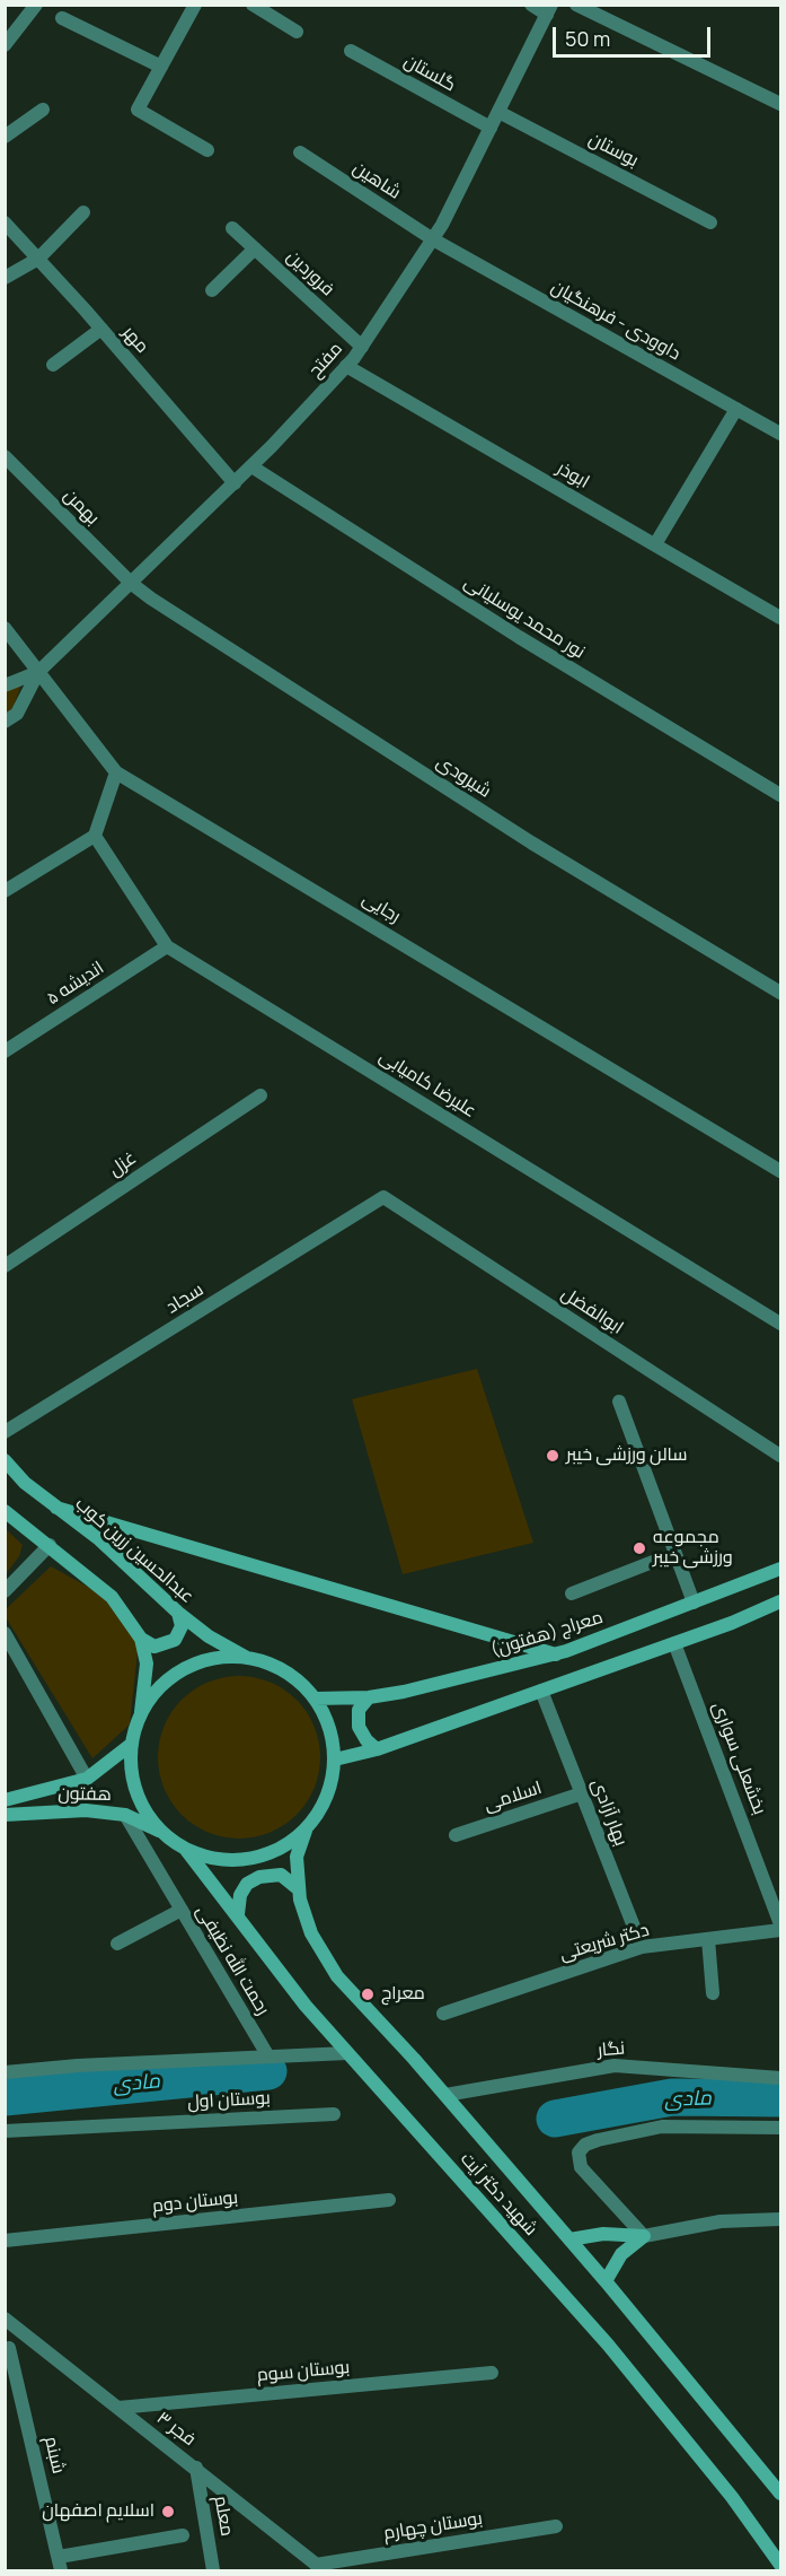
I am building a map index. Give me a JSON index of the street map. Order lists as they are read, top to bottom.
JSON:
{
  "streets": {
    "main road": [
      "عبدالحسین زرین کوب",
      "معراج (هفتون)",
      "هفتون",
      "شهید دکتر آیت"
    ],
    "street": [
      "گلستان",
      "بوستان",
      "شاهین",
      "فروردین",
      "داوودی - فرهنگیان",
      "مهر",
      "مفتح",
      "ابوذر",
      "بهمن",
      "نور محمد یوسلیانی",
      "شیرودی",
      "رجایی",
      "اندیشه ۵",
      "علیرضا کامیابی",
      "غزل",
      "سجاد",
      "ابوالفضل",
      "بخشعلی سواری",
      "اسلامی",
      "بهار آزادی",
      "دکتر شریعتی",
      "رحمت الله نظیفی",
      "نگار",
      "بوستان اول",
      "بوستان دوم",
      "بوستان سوم",
      "فجر ۳",
      "شبنم",
      "معلم",
      "بوستان چهارم"
    ]
  },
  "crossings": [
    ["گلستان", "مفتح"],
    ["بوستان", "مفتح"],
    ["شاهین", "داوودی - فرهنگیان"],
    ["شاهین", "مفتح"],
    ["فروردین", "مفتح"],
    ["داوودی - فرهنگیان", "مفتح"],
    ["مهر", "مفتح"],
    ["مفتح", "ابوذر"],
    ["مفتح", "بهمن"],
    ["مفتح", "نور محمد یوسلیانی"],
    ["مفتح", "شیرودی"],
    ["مفتح", "رجایی"],
    ["بهمن", "شیرودی"],
    ["اندیشه ۵", "علیرضا کامیابی"],
    ["سجاد", "ابوالفضل"],
    ["عبدالحسین زرین کوب", "معراج (هفتون)"],
    ["عبدالحسین زرین کوب", "هفتون"],
    ["عبدالحسین زرین کوب", "شهید دکتر آیت"],
    ["معراج (هفتون)", "هفتون"],
    ["معراج (هفتون)", "شهید دکتر آیت"],
    ["هفتون", "رحمت الله نظیفی"],
    ["هفتون", "شهید دکتر آیت"],
    ["اسلامی", "بهار آزادی"],
    ["بهار آزادی", "دکتر شریعتی"],
    ["نگار", "شهید دکتر آیت"],
    ["بوستان سوم", "فجر ۳"],
    ["فجر ۳", "معلم"],
    ["فجر ۳", "بوستان چهارم"]
  ],
  "water": ["مادی"],
  "places": [
    "سالن ورزشی خیبر",
    "مجموعه ورزشی خیبر",
    "معراج",
    "اسلایم اصفهان"
  ],
  "scale_bar": "50 m"
}
